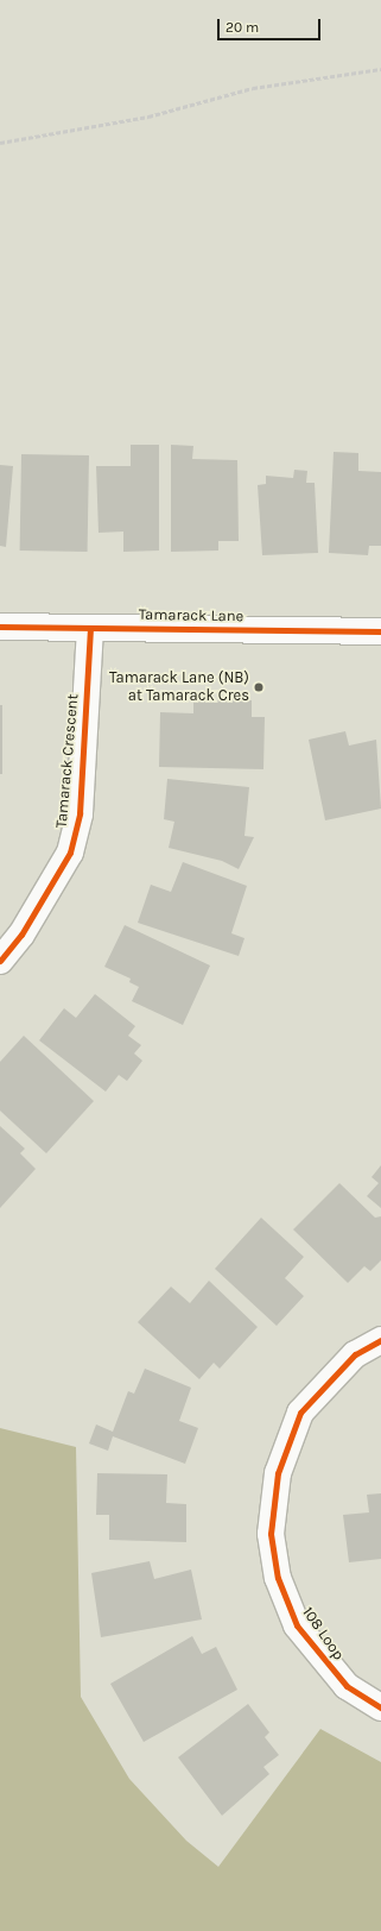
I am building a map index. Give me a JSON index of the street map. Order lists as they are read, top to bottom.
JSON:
{
  "streets": {
    "street": ["Tamarack Lane", "Tamarack Crescent", "108 Loop"]
  },
  "crossings": [
    ["Tamarack Lane", "Tamarack Crescent"]
  ],
  "places": ["Tamarack Lane (NB) at Tamarack Cres"],
  "scale_bar": "20 m"
}
